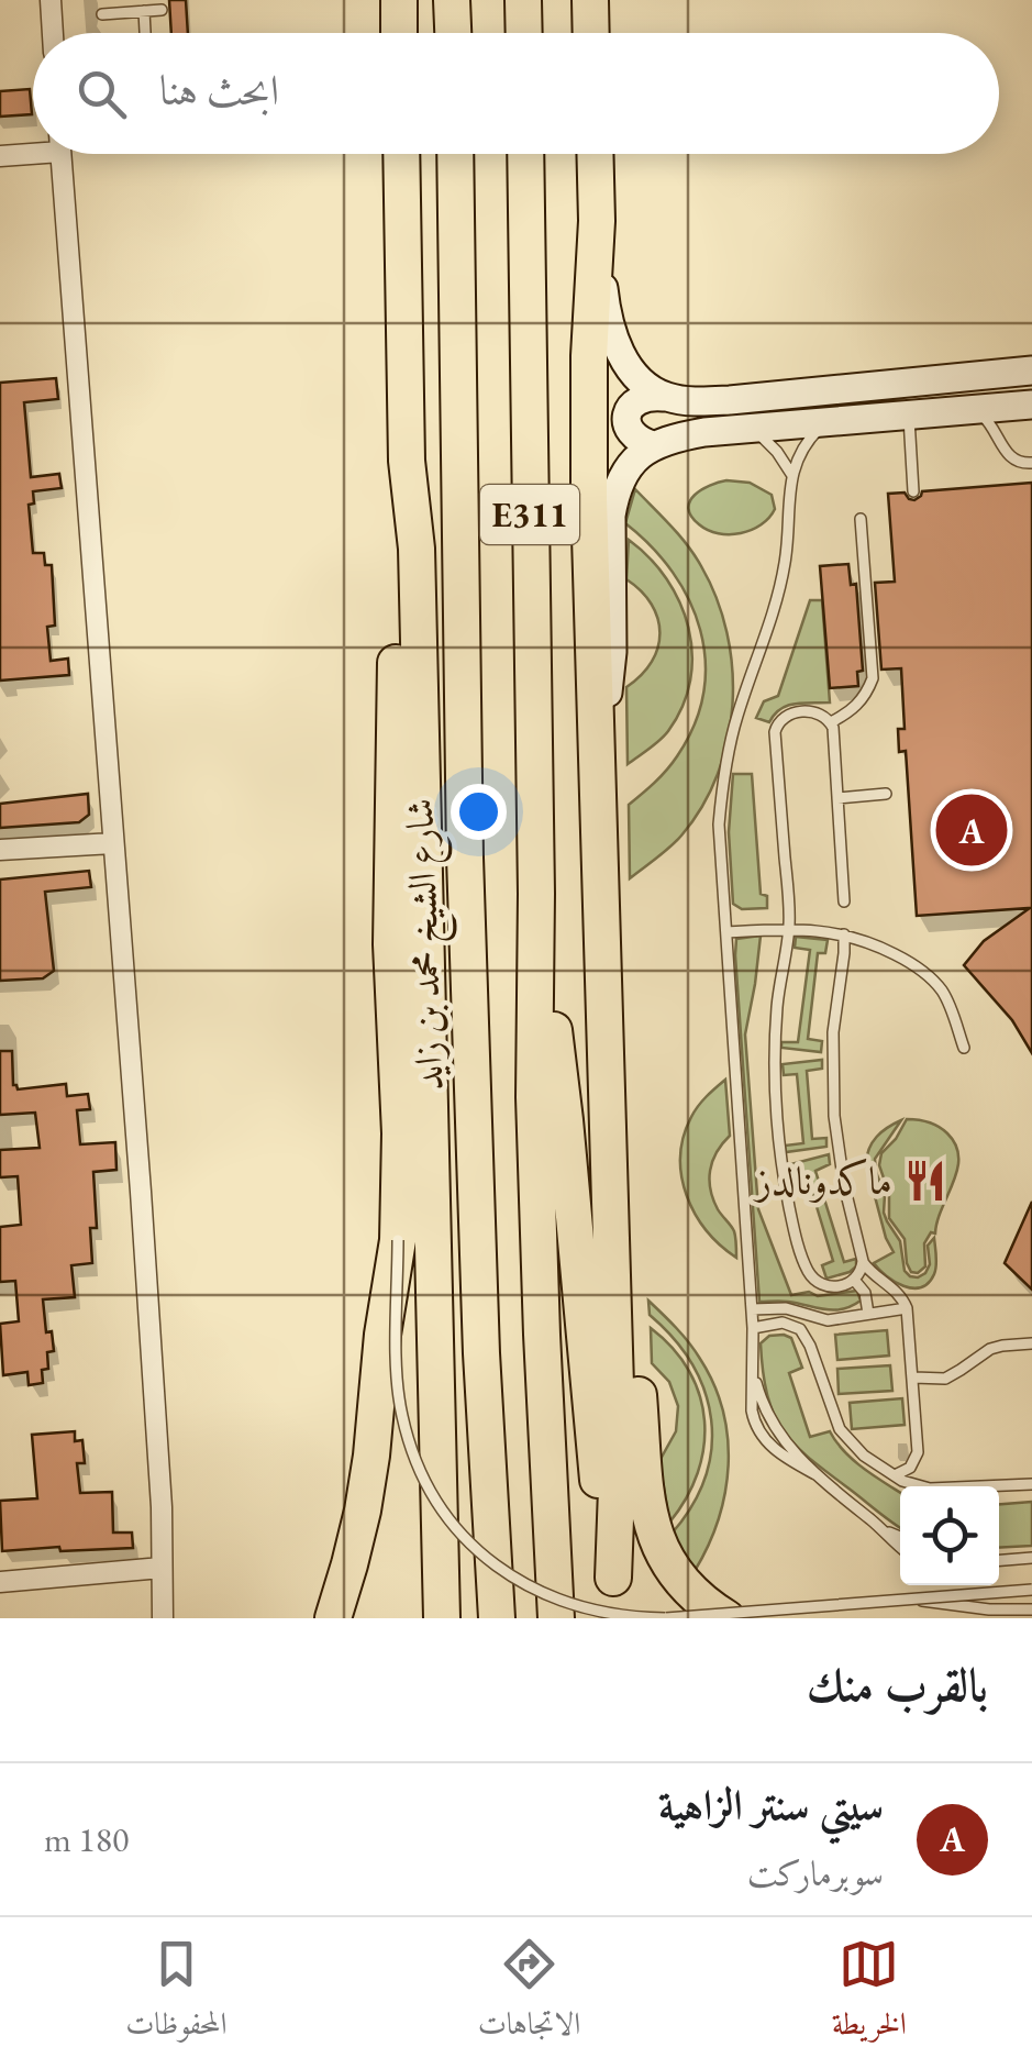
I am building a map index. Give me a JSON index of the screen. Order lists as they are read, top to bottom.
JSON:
{
  "streets": {
    "highway": ["E311", "شارع الشيخ محمد بن زايد"]
  },
  "places": {
    "restaurant": ["ماكدونالدز"]
  },
  "page": {
    "search": "ابحث هنا",
    "pins": "A",
    "heading": "بالقرب منك",
    "list": [
      {
        "mark": "A",
        "name": "سيتي سنتر الزاهية",
        "note": "سوبرماركت",
        "value": "180 m"
      }
    ],
    "nav": ["الخريطة", "الاتجاهات", "المحفوظات"]
  }
}
